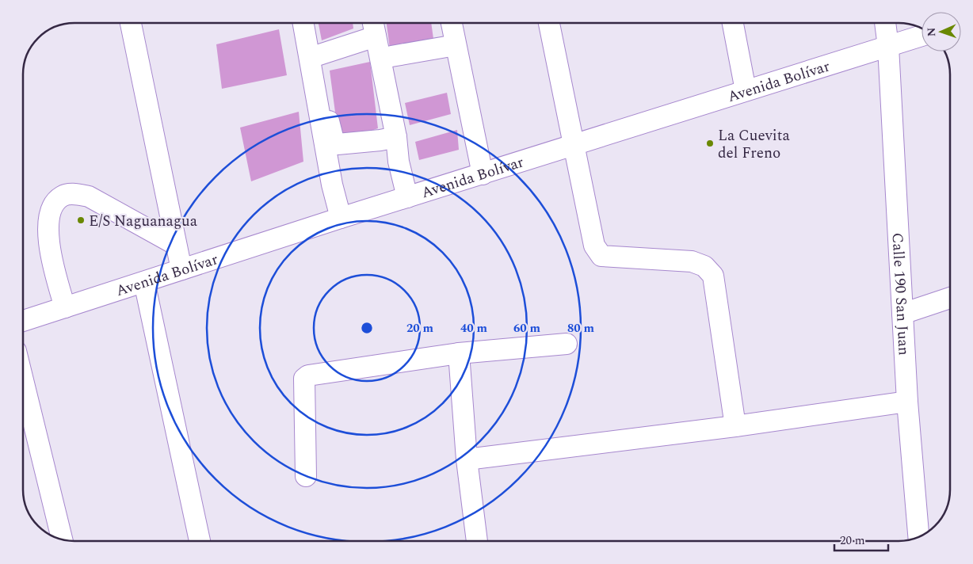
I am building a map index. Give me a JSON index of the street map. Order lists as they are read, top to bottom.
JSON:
{
  "streets": {
    "street": ["Avenida Bolívar", "Calle 190 San Juan"]
  },
  "crossings": [
    ["Avenida Bolívar", "Calle 190 San Juan"]
  ],
  "places": ["La Cuevita del Freno", "E/S Naguanagua"],
  "scale_bar": "20 m",
  "north": "left",
  "rings": [
    "20 m",
    "40 m",
    "60 m",
    "80 m"
  ]
}
